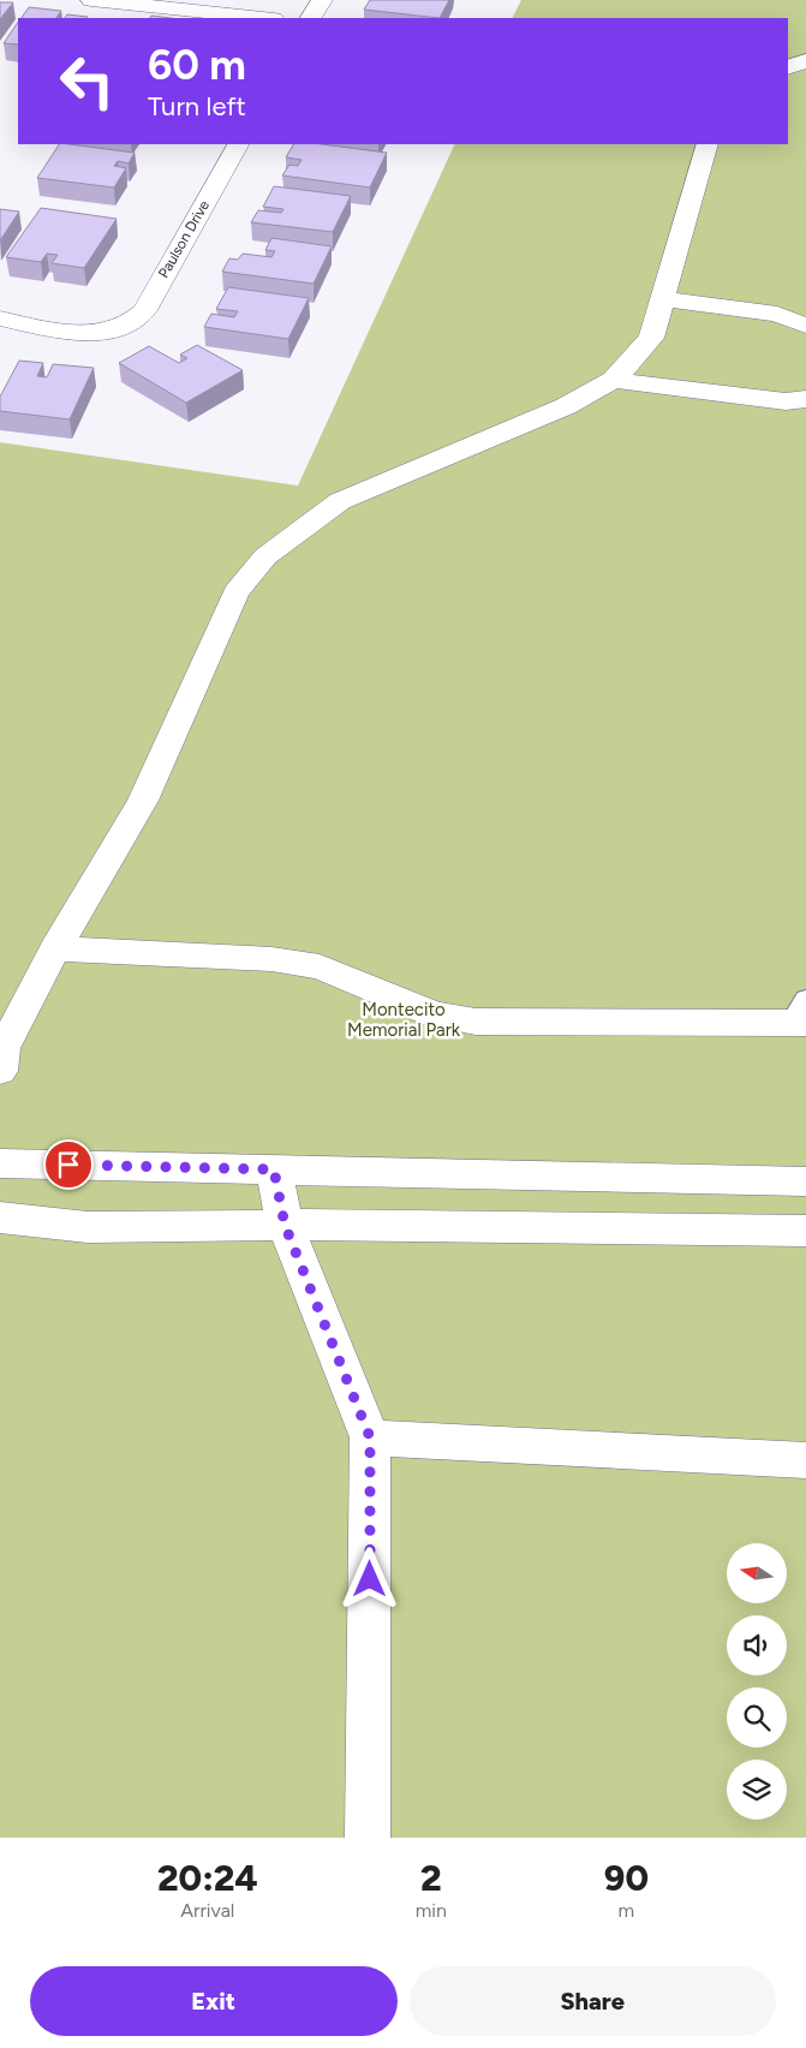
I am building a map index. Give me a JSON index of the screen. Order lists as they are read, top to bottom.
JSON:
{
  "streets": {
    "street": ["Paulson Drive"]
  },
  "parks": ["Montecito Memorial Park"],
  "north": "left",
  "page": {
    "turn": ["60 m", "Turn left"],
    "eta": [
      "20:24",
      "Arrival",
      "2",
      "min",
      "90",
      "m"
    ],
    "buttons": ["Exit", "Share"]
  }
}
